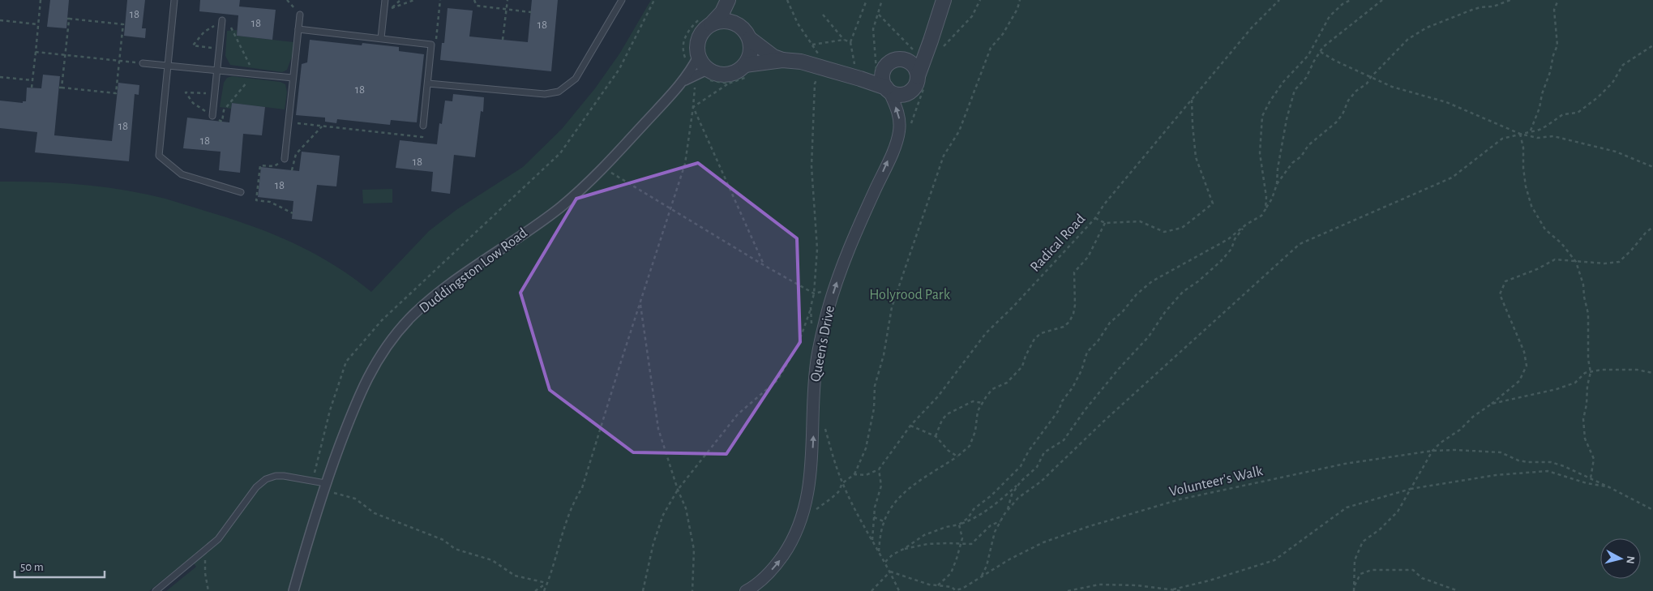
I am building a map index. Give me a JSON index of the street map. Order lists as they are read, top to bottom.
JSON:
{
  "streets": {
    "street": ["Duddingston Low Road", "Queen's Drive"],
    "path": ["Radical Road", "Volunteer's Walk"]
  },
  "one_way": ["Queen's Drive"],
  "parks": ["Holyrood Park"],
  "house_numbers": [
    "18",
    "18",
    "18",
    "18",
    "18",
    "18",
    "18",
    "18"
  ],
  "scale_bar": "50 m",
  "north": "right"
}
